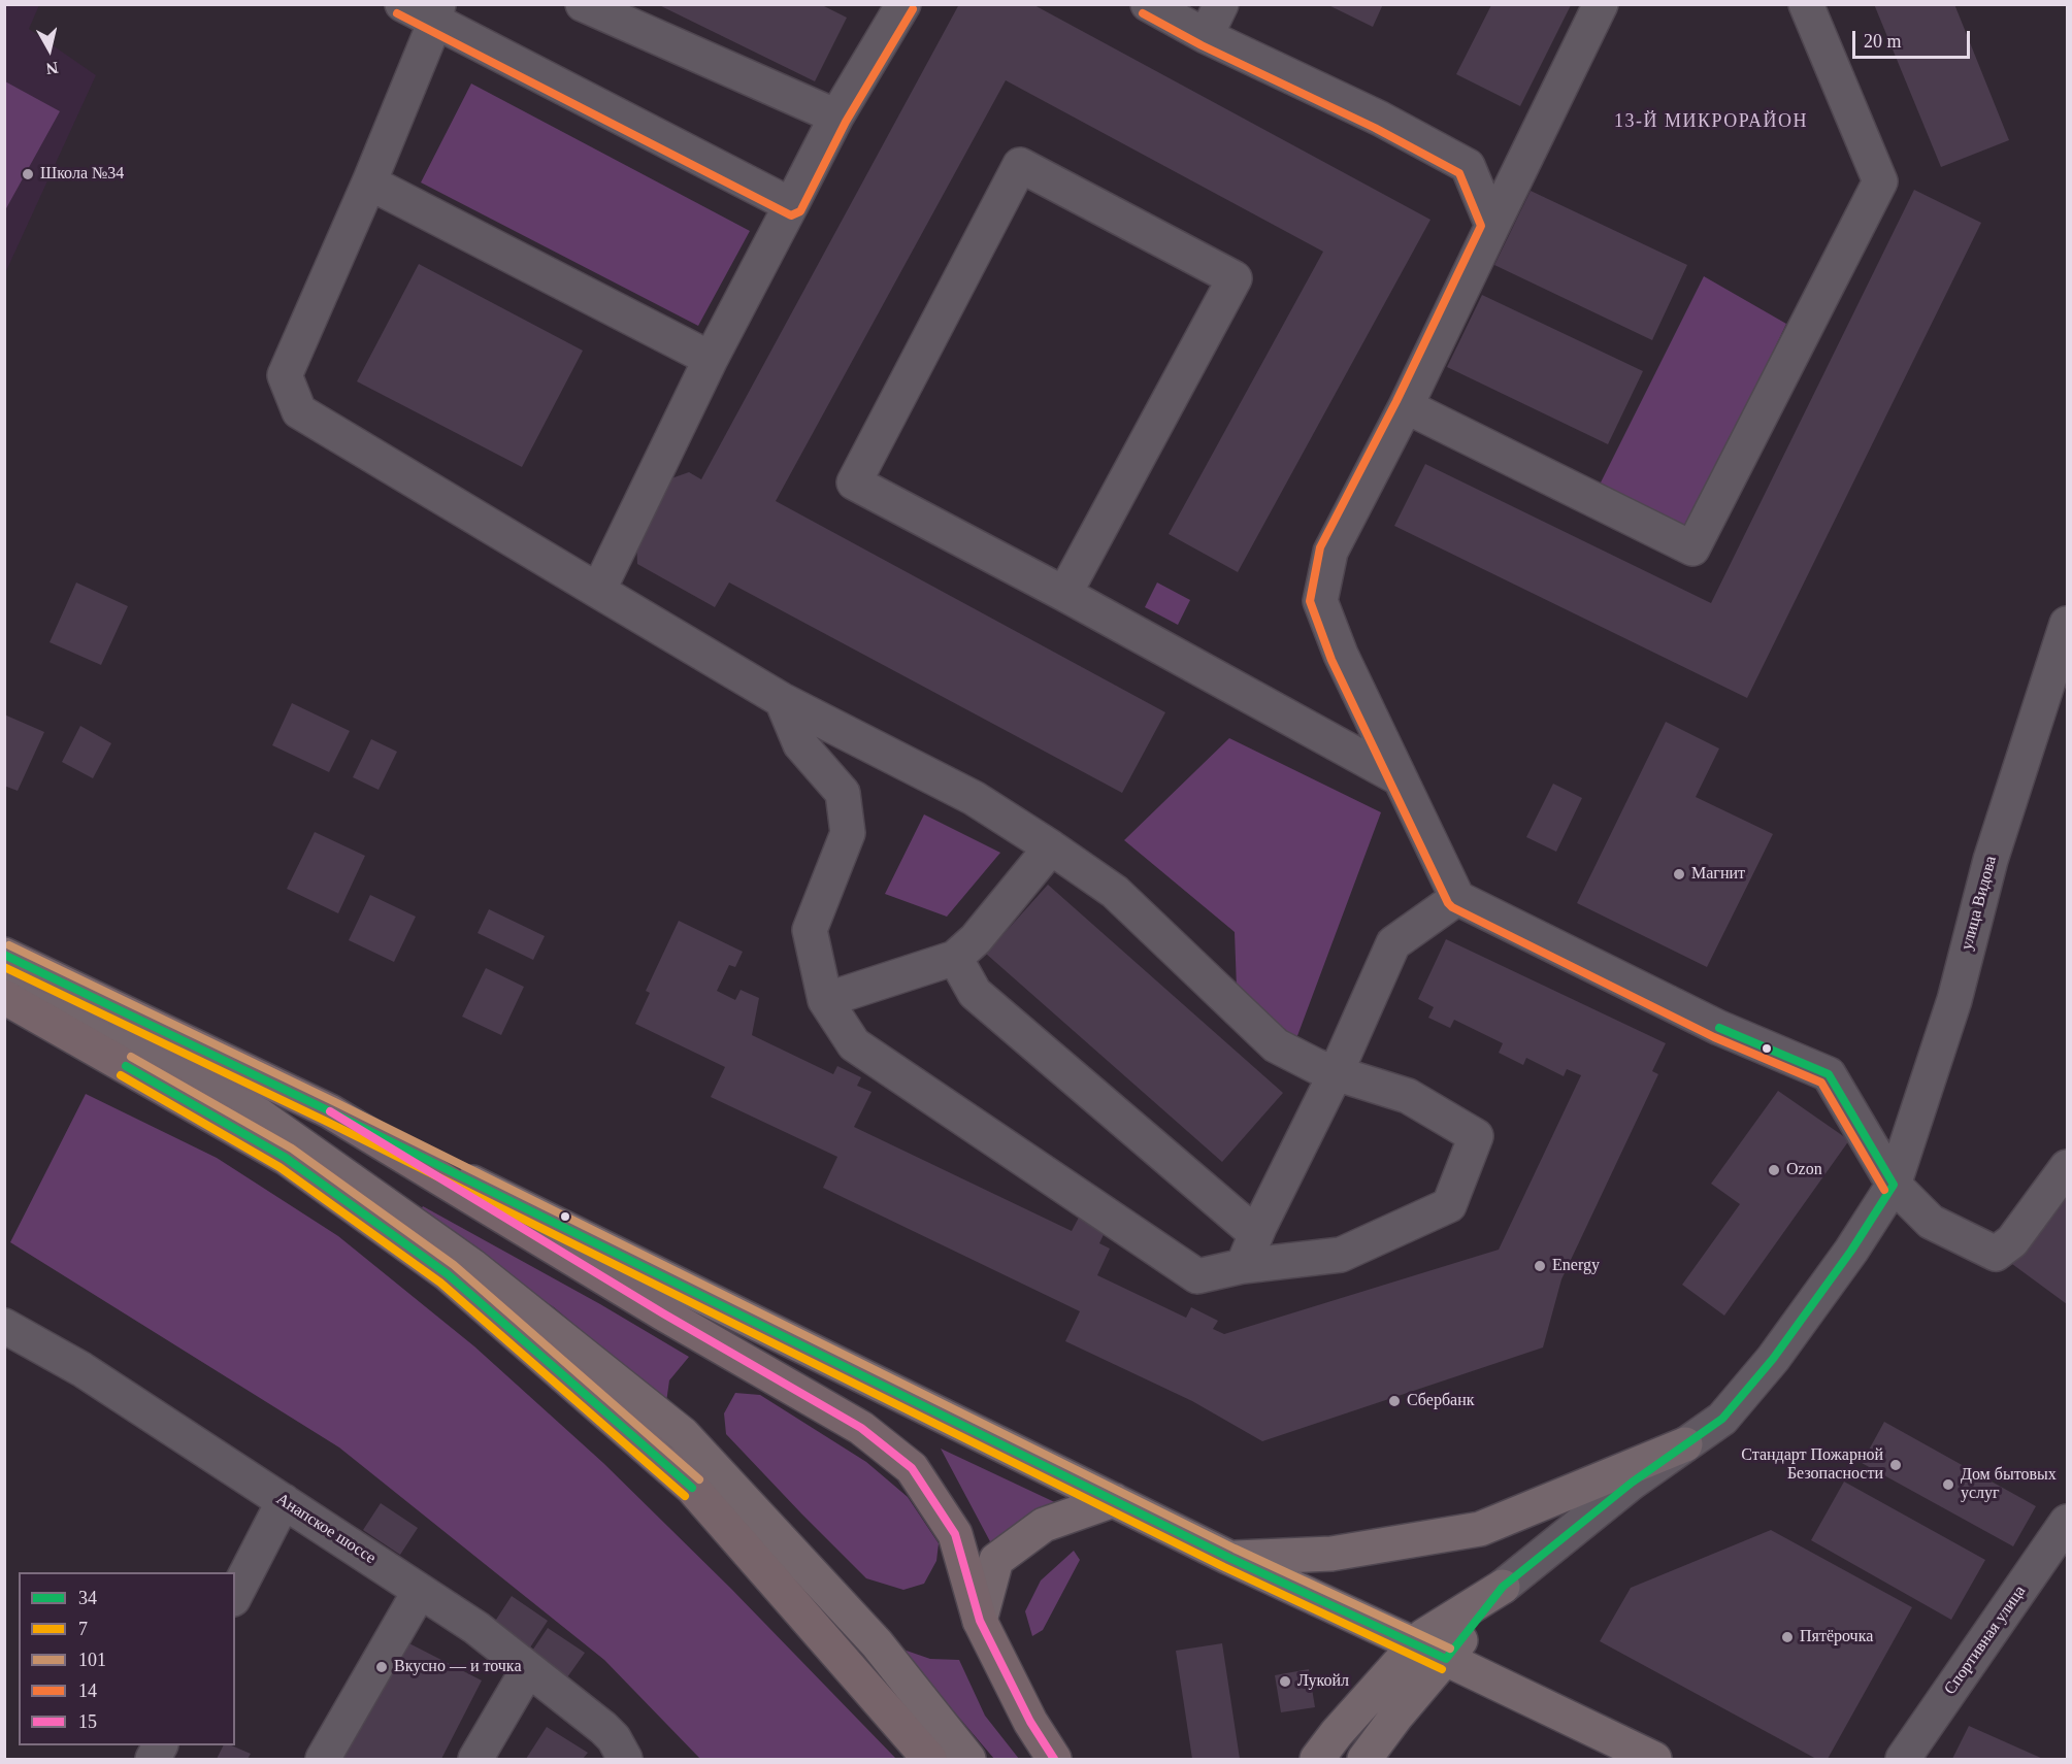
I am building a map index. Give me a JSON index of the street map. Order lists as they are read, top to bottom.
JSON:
{
  "streets": {
    "main road": ["улица Видова"],
    "street": ["Анапское шоссе", "Спортивная улица"]
  },
  "districts": ["13-Й МИКРОРАЙОН"],
  "places": [
    "Школа №34",
    "Магнит",
    "Ozon",
    "Energy",
    "Сбербанк",
    "Стандарт Пожарной Безопасности",
    "Дом бытовых услуг",
    "Пятёрочка",
    "Вкусно — и точка",
    "Лукойл"
  ],
  "lines": [
    "transit line 14",
    "transit line 101",
    "transit line 34",
    "transit line 7",
    "transit line 15"
  ],
  "legend": [
    "34",
    "7",
    "101",
    "14",
    "15"
  ],
  "scale_bar": "20 m",
  "north": "bottom"
}
